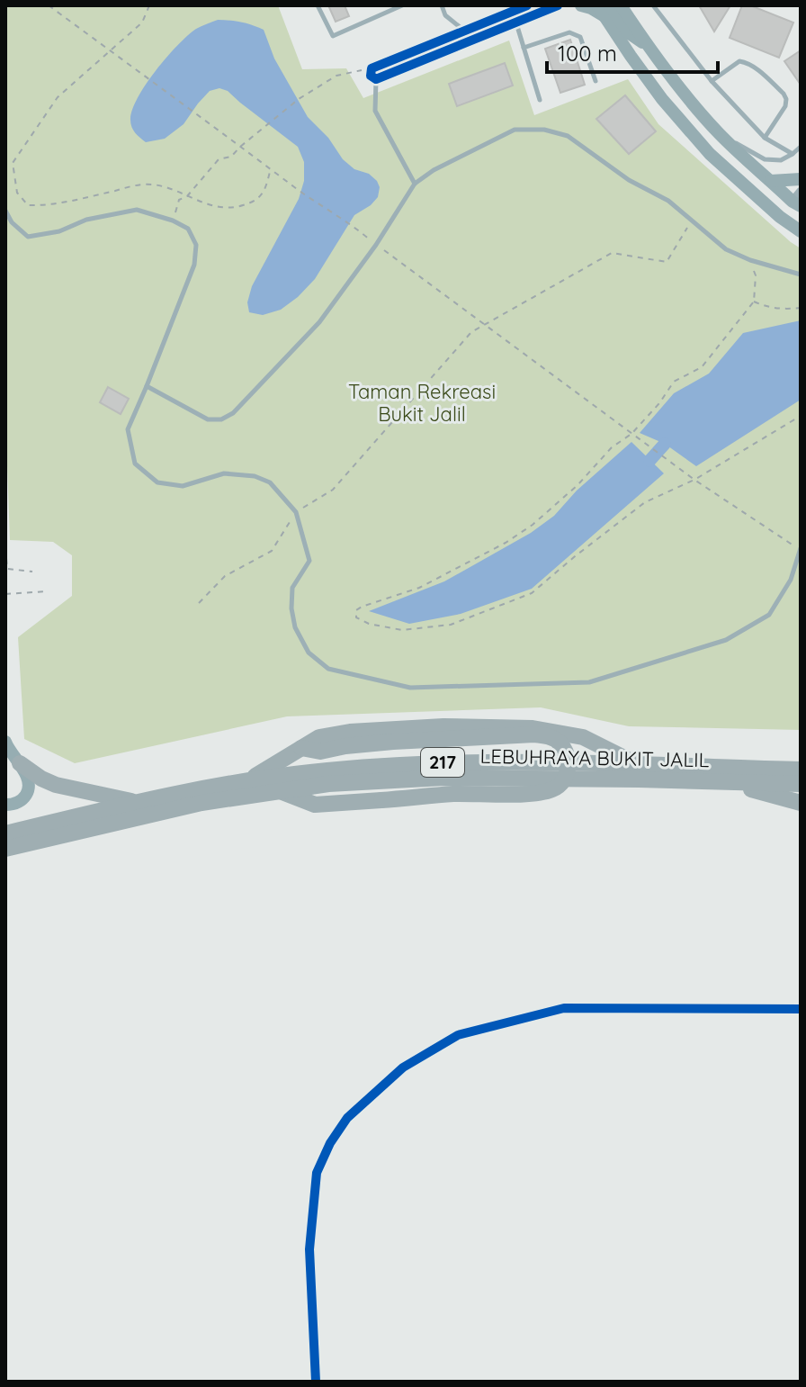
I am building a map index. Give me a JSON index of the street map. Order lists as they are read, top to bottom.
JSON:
{
  "streets": {
    "highway": ["LEBUHRAYA BUKIT JALIL", "217"]
  },
  "parks": ["Taman Rekreasi Bukit Jalil"],
  "scale_bar": "100 m"
}
